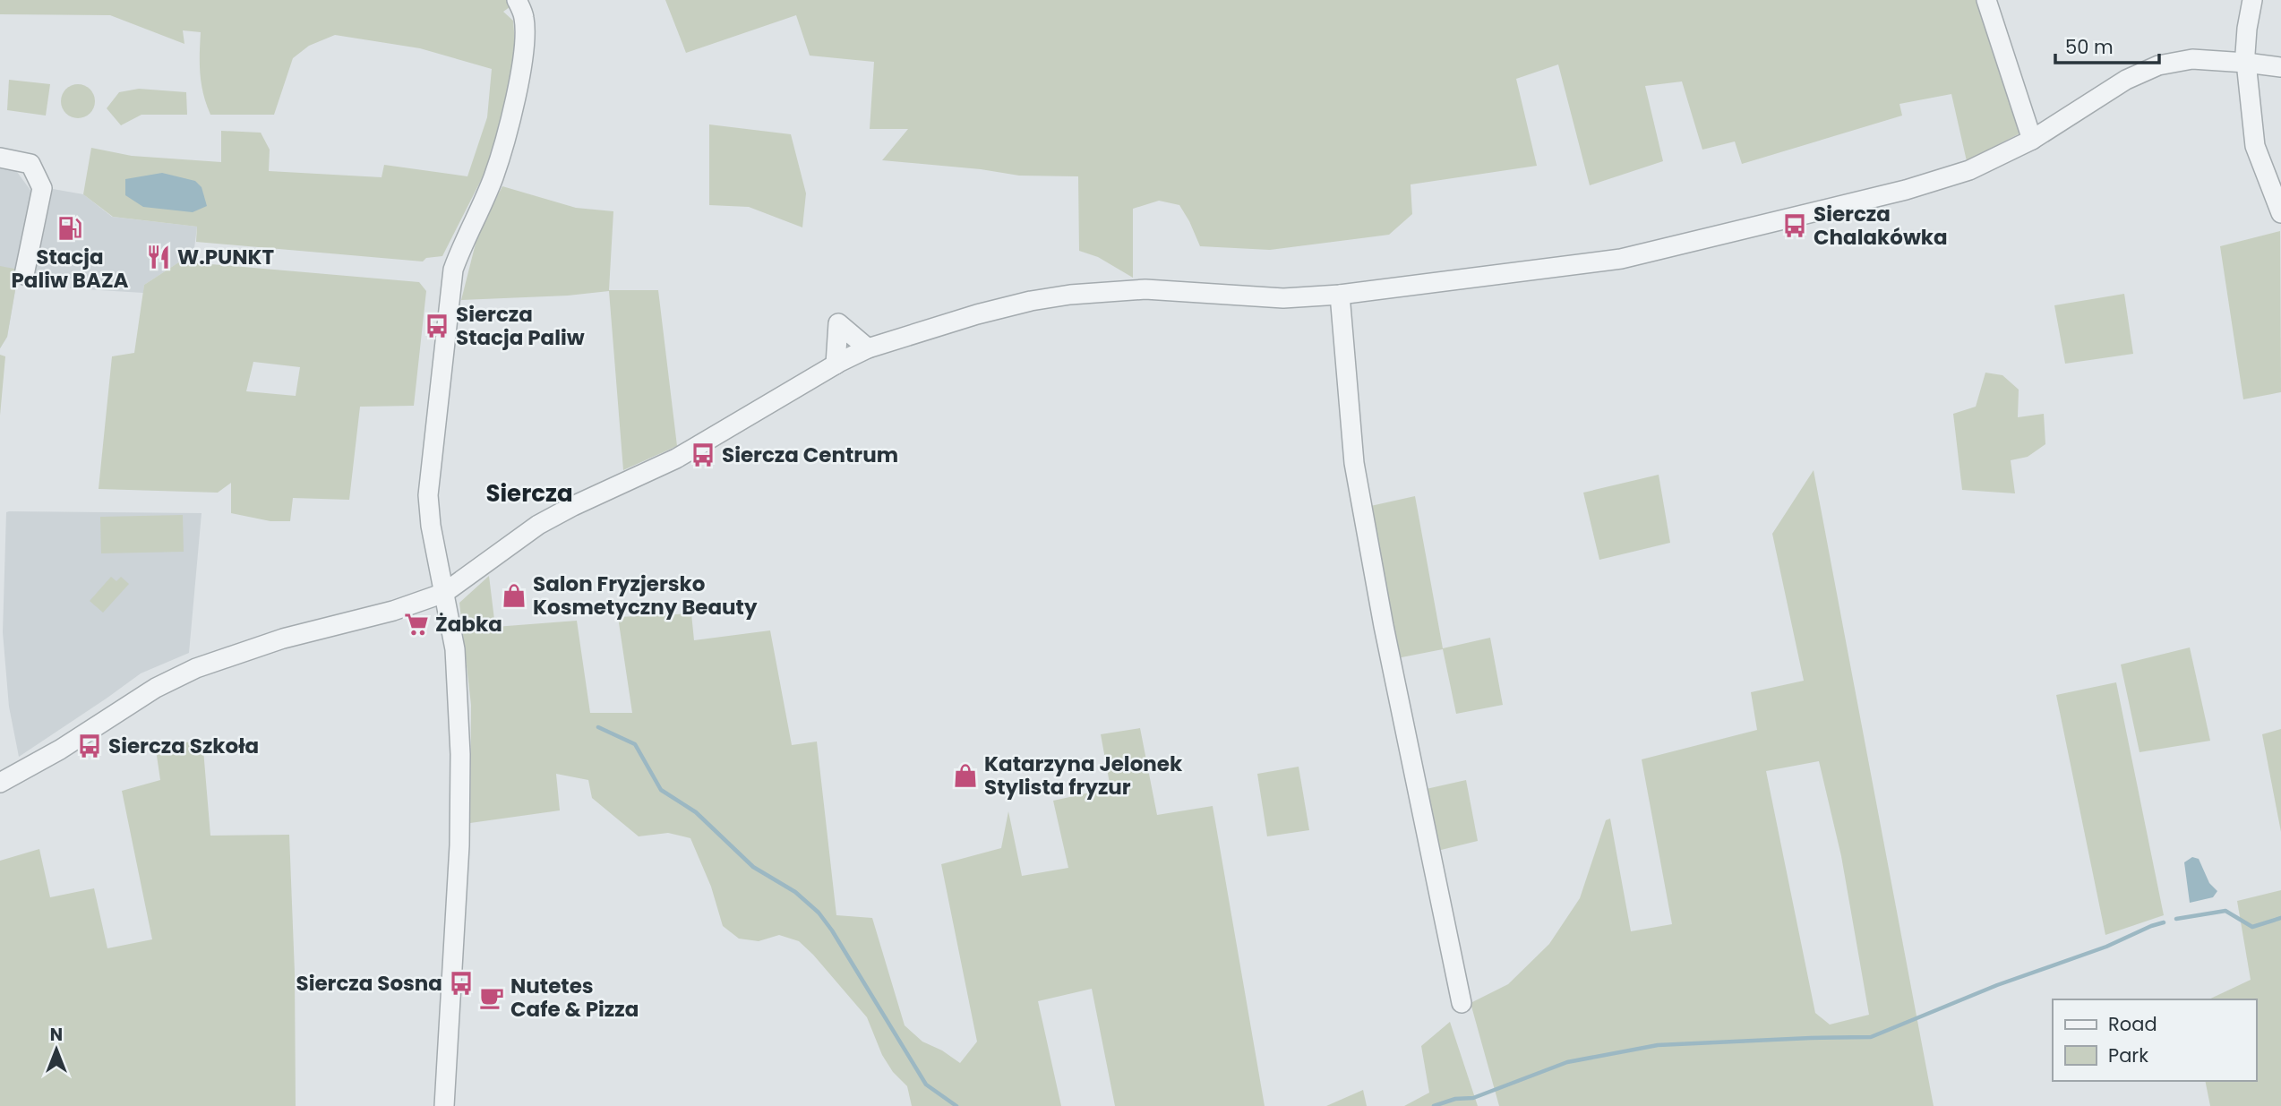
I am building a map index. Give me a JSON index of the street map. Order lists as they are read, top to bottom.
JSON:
{
  "districts": ["Siercza"],
  "places": {
    "bus stop": [
      "Siercza Chalakówka",
      "Siercza Stacja Paliw",
      "Siercza Centrum",
      "Siercza Szkoła",
      "Siercza Sosna"
    ],
    "fuel station": ["Stacja Paliw BAZA"],
    "restaurant": ["W.PUNKT"],
    "shop": ["Salon Fryzjersko Kosmetyczny Beauty", "Katarzyna Jelonek Stylista fryzur"],
    "supermarket": ["Żabka"],
    "cafe": ["Nutetes Cafe & Pizza"]
  },
  "legend": ["Road", "Park"],
  "scale_bar": "50 m",
  "north": "top"
}
